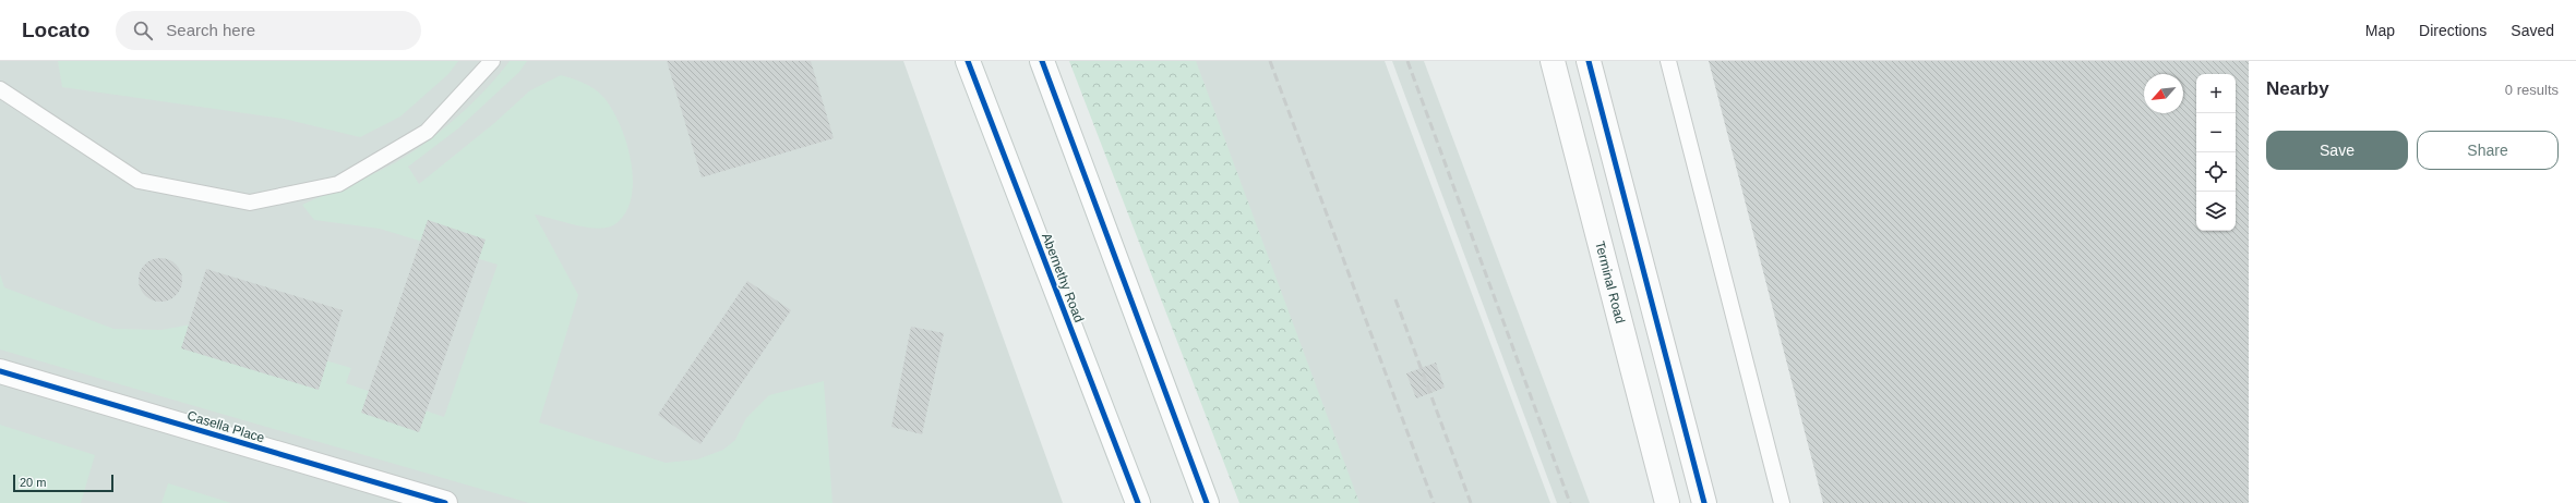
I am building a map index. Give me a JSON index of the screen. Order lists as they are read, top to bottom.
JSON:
{
  "streets": {
    "street": ["Abernethy Road", "Terminal Road", "Casella Place"]
  },
  "scale_bar": "20 m",
  "north": "bottom left",
  "page": {
    "header": "Locato",
    "search": "Search here",
    "nav": ["Map", "Directions", "Saved"],
    "heading": ["Nearby", "0 results"],
    "map_buttons": ["+", "−"],
    "buttons": ["Save", "Share"],
    "scale": "20 m"
  }
}
